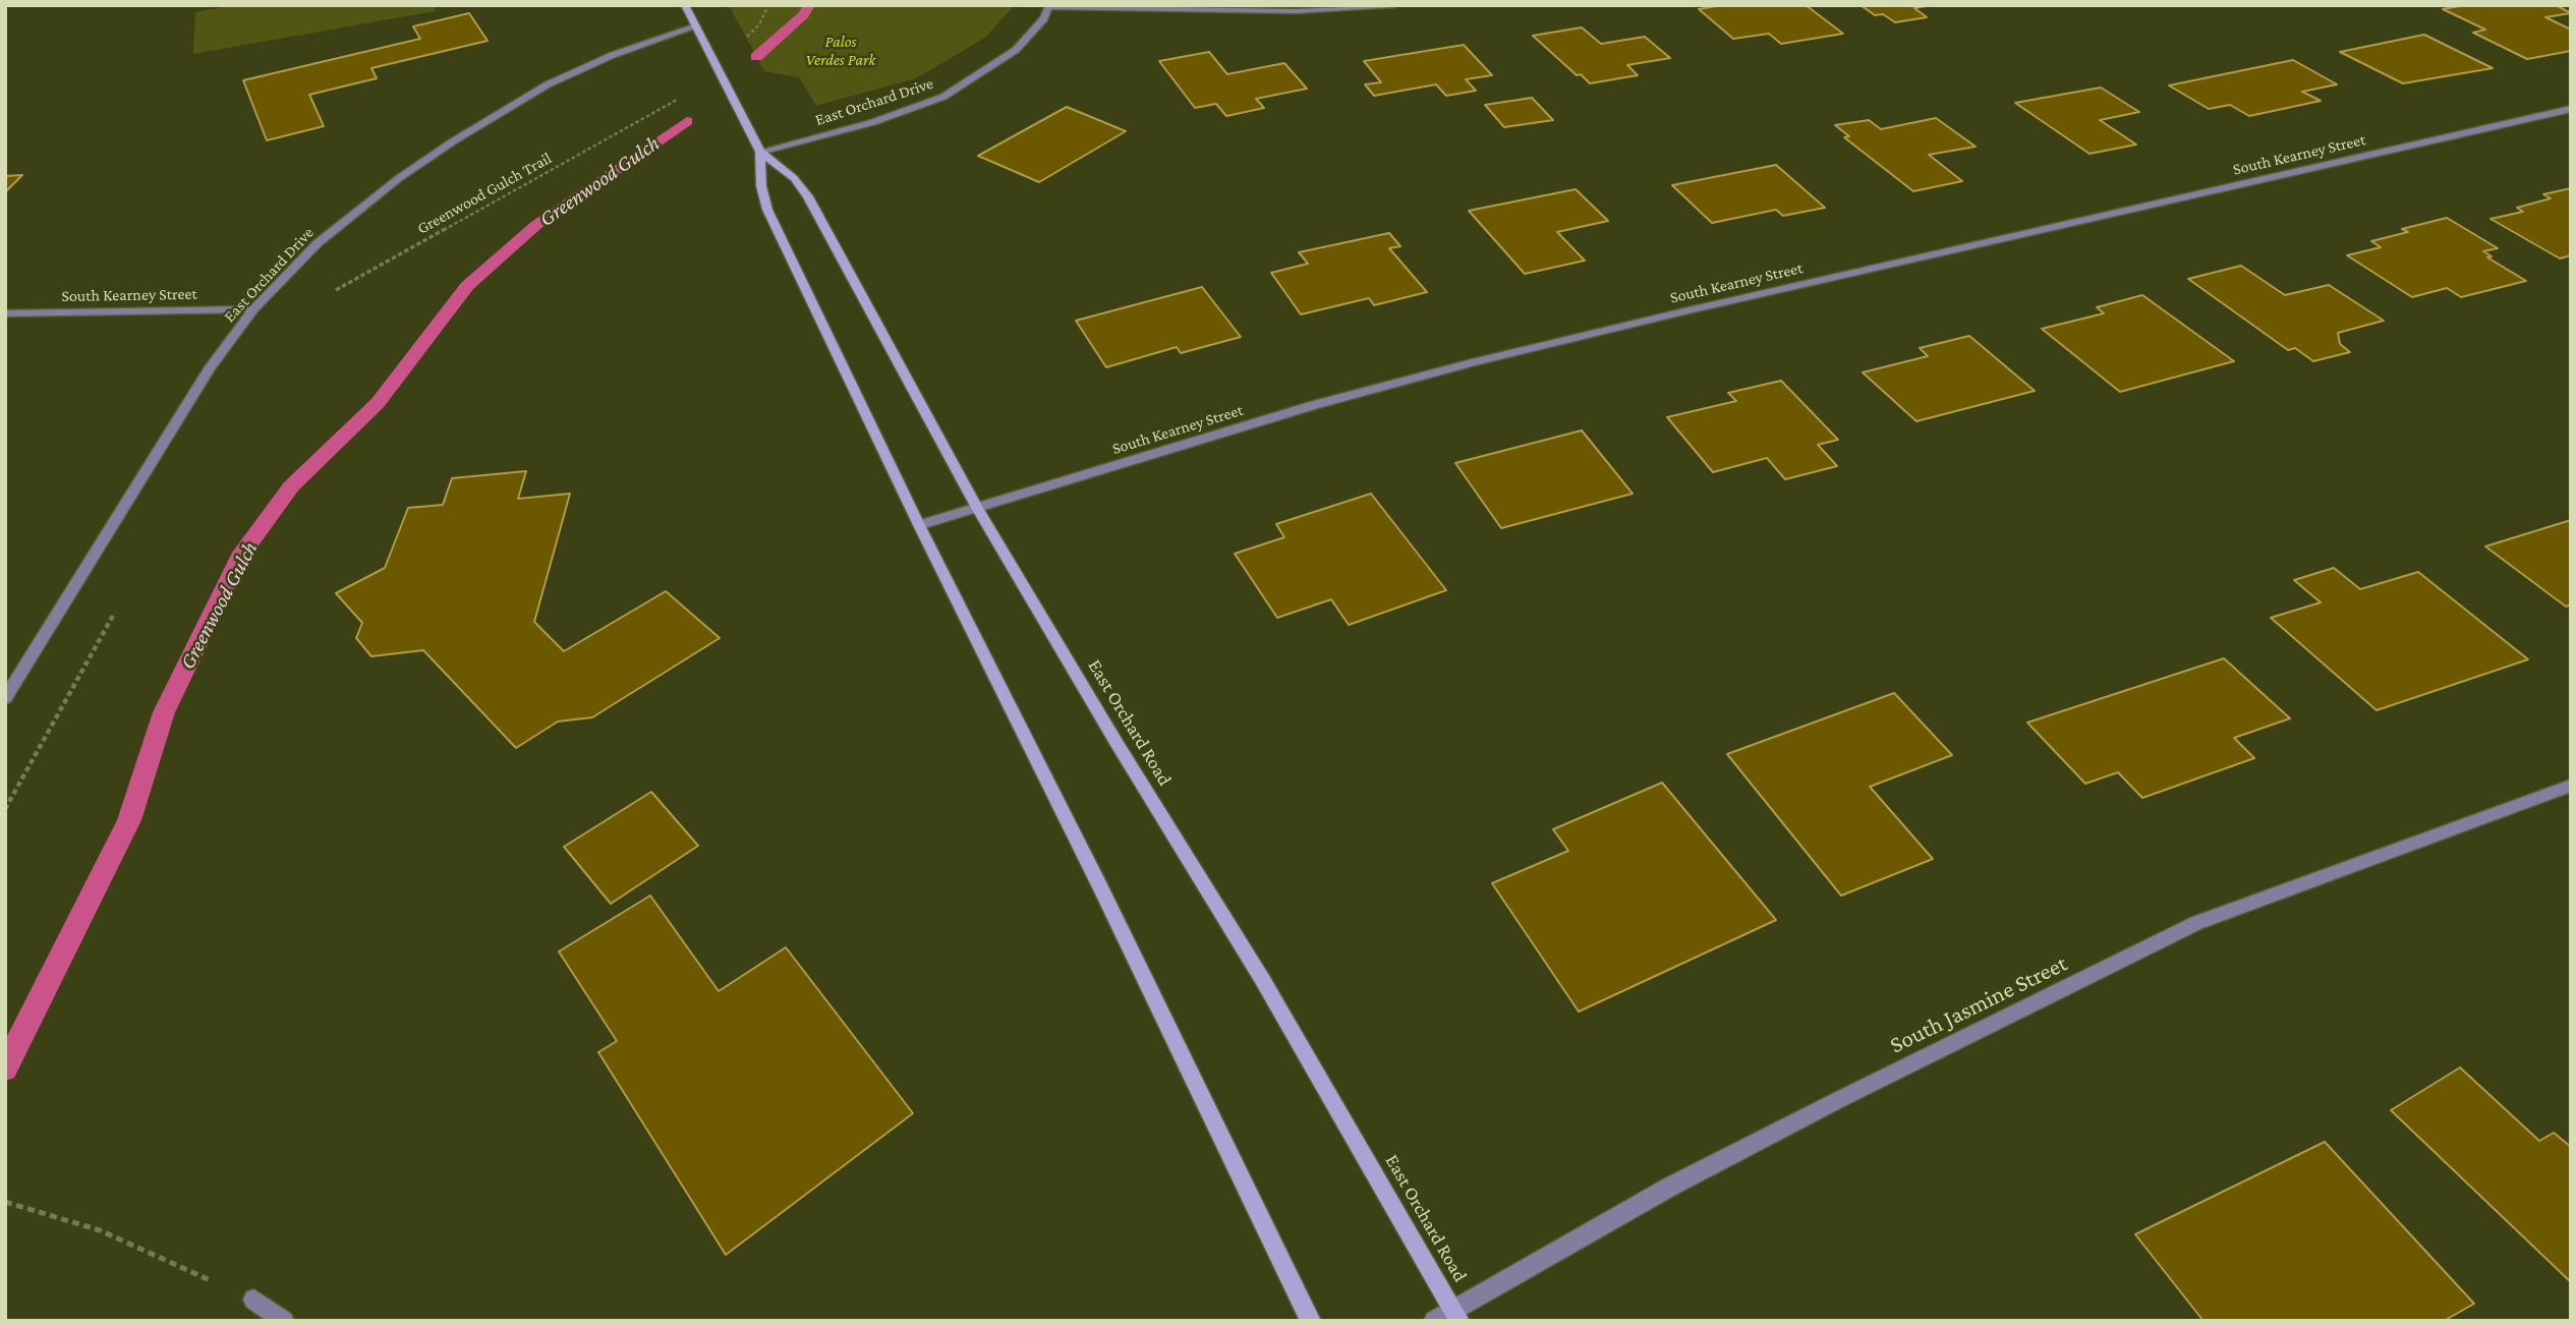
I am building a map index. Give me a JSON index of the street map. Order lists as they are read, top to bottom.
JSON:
{
  "streets": {
    "main road": ["East Orchard Road"],
    "street": ["East Orchard Drive", "South Kearney Street", "South Jasmine Street"],
    "path": ["Greenwood Gulch Trail"]
  },
  "crossings": [
    ["East Orchard Drive", "South Kearney Street"],
    ["East Orchard Drive", "East Orchard Road"],
    ["South Kearney Street", "East Orchard Road"],
    ["East Orchard Road", "South Jasmine Street"]
  ],
  "water": ["Greenwood Gulch"],
  "parks": ["Palos Verdes Park"]
}
